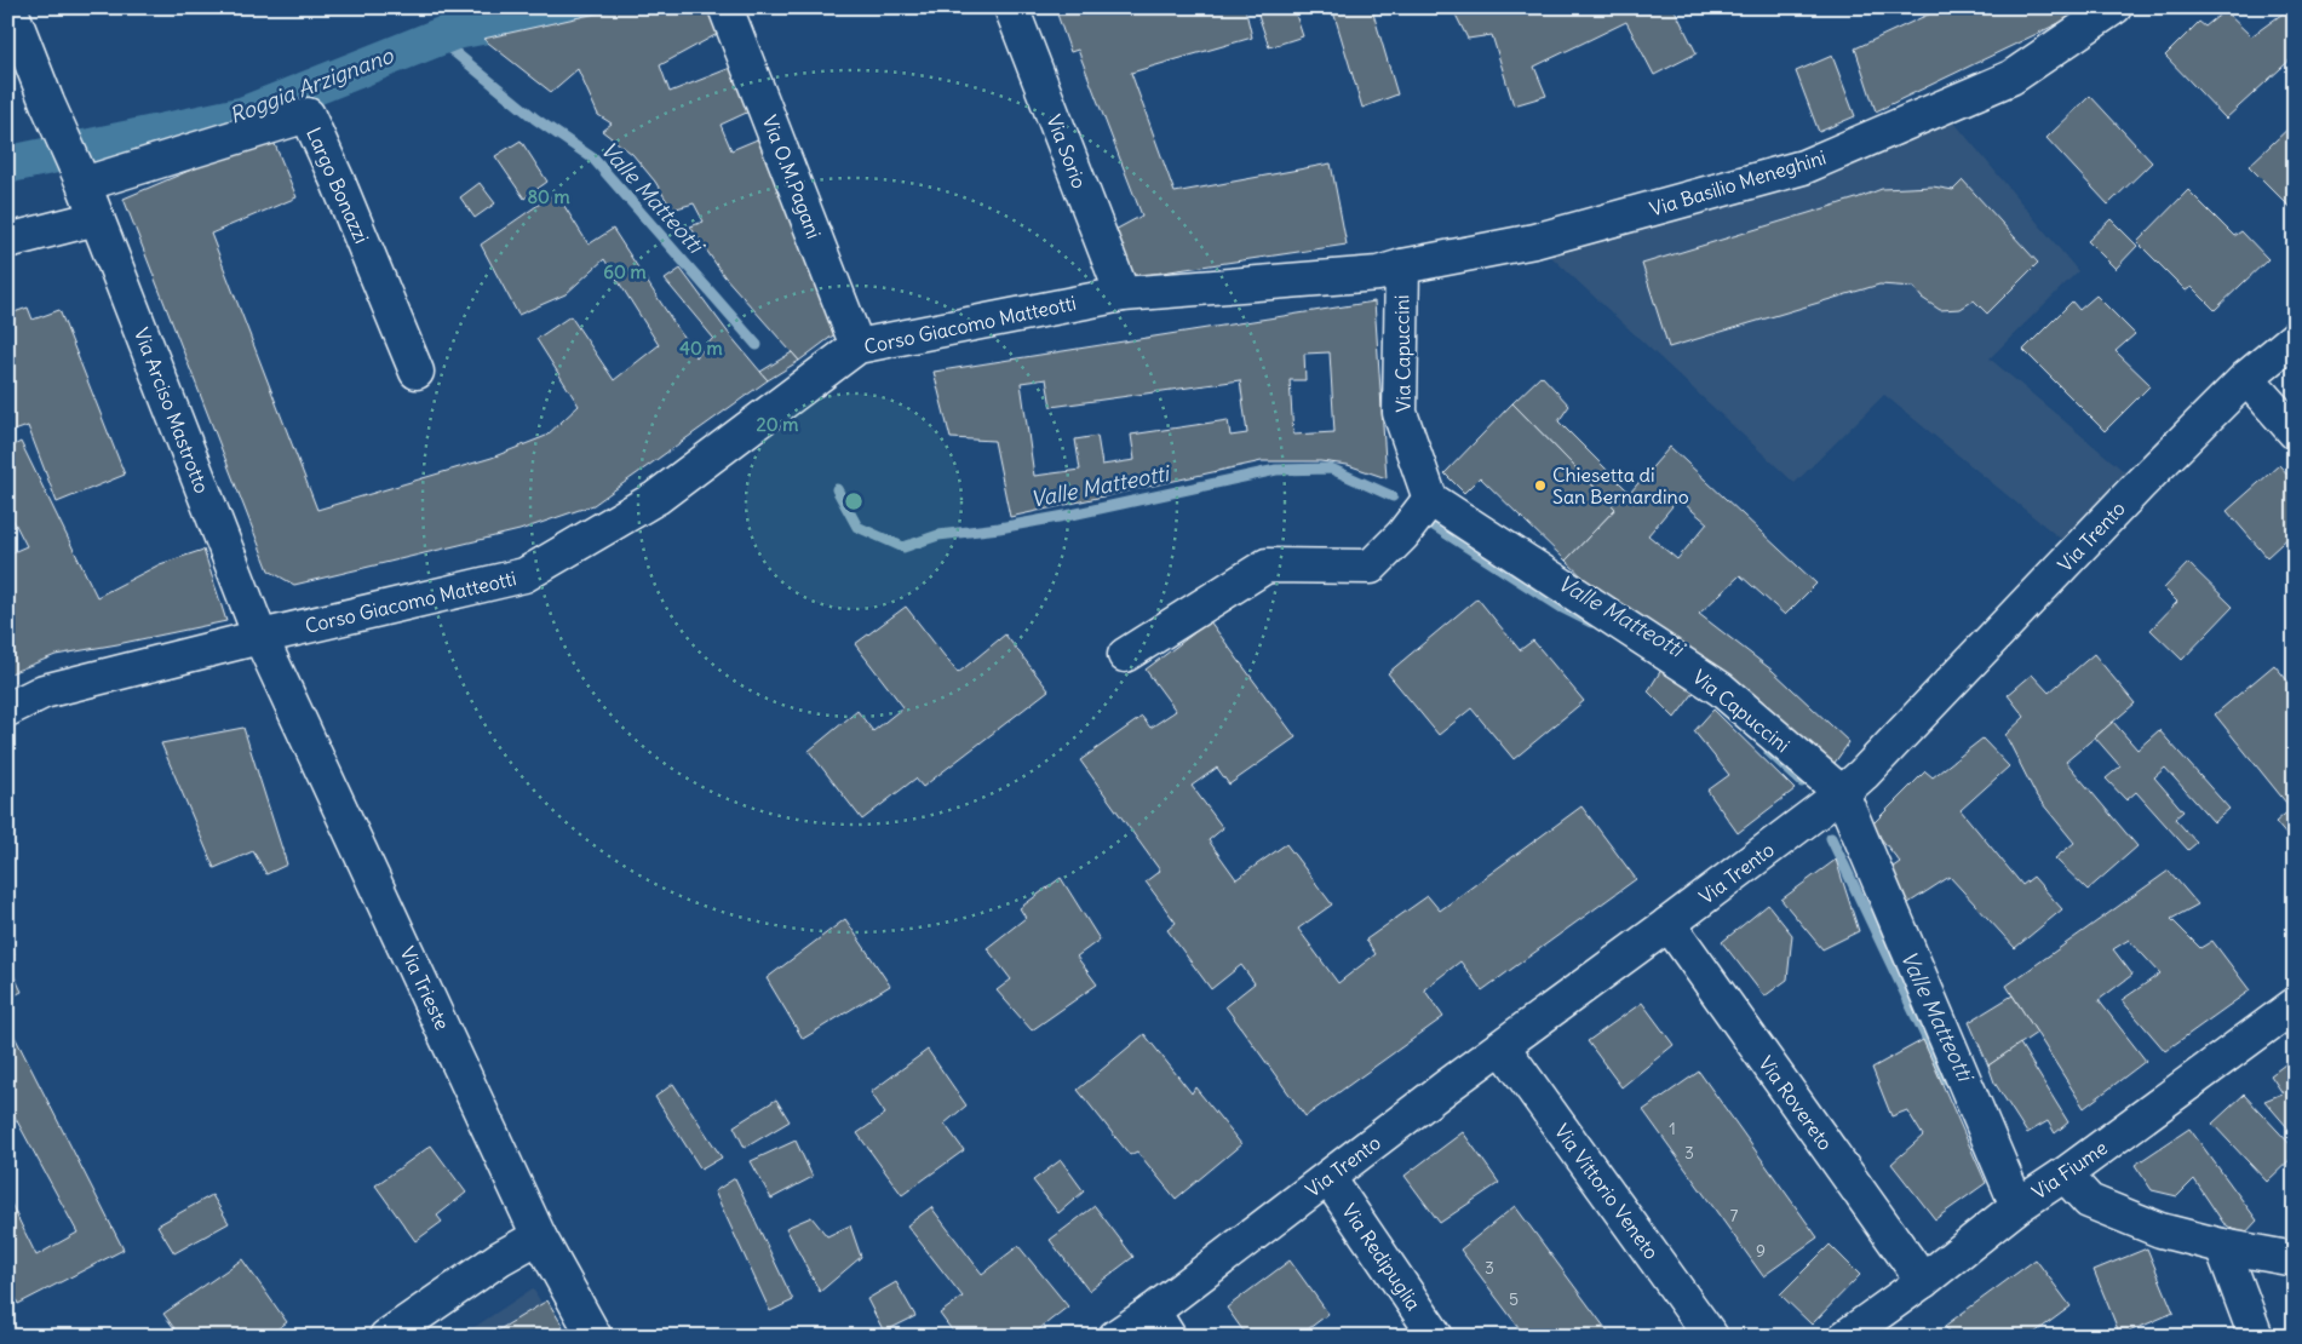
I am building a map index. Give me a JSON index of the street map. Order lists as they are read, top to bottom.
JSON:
{
  "streets": {
    "street": [
      "Via Sorio",
      "Via O.M.Pagani",
      "Via Basilio Meneghini",
      "Largo Bonazzi",
      "Corso Giacomo Matteotti",
      "Via Capuccini",
      "Via Arciso Mastrotto",
      "Via Trento",
      "Via Trieste",
      "Via Rovereto",
      "Via Fiume",
      "Via Vittorio Veneto",
      "Via Redipuglia"
    ]
  },
  "crossings": [
    ["Via Sorio", "Corso Giacomo Matteotti"],
    ["Via O.M.Pagani", "Corso Giacomo Matteotti"],
    ["Via Basilio Meneghini", "Corso Giacomo Matteotti"],
    ["Via Basilio Meneghini", "Via Capuccini"],
    ["Largo Bonazzi", "Via Arciso Mastrotto"],
    ["Corso Giacomo Matteotti", "Via Capuccini"],
    ["Corso Giacomo Matteotti", "Via Arciso Mastrotto"],
    ["Corso Giacomo Matteotti", "Via Trieste"],
    ["Via Capuccini", "Via Trento"],
    ["Via Capuccini", "Via Fiume"],
    ["Via Arciso Mastrotto", "Via Trieste"],
    ["Via Trento", "Via Rovereto"],
    ["Via Trento", "Via Vittorio Veneto"],
    ["Via Trento", "Via Redipuglia"],
    ["Via Rovereto", "Via Fiume"]
  ],
  "water": ["Roggia Arzignano", "Valle Matteotti"],
  "places": ["Chiesetta di San Bernardino"],
  "house_numbers": [
    "1",
    "3",
    "7",
    "9",
    "3",
    "5"
  ],
  "rings": [
    "80 m",
    "60 m",
    "40 m",
    "20 m"
  ]
}
